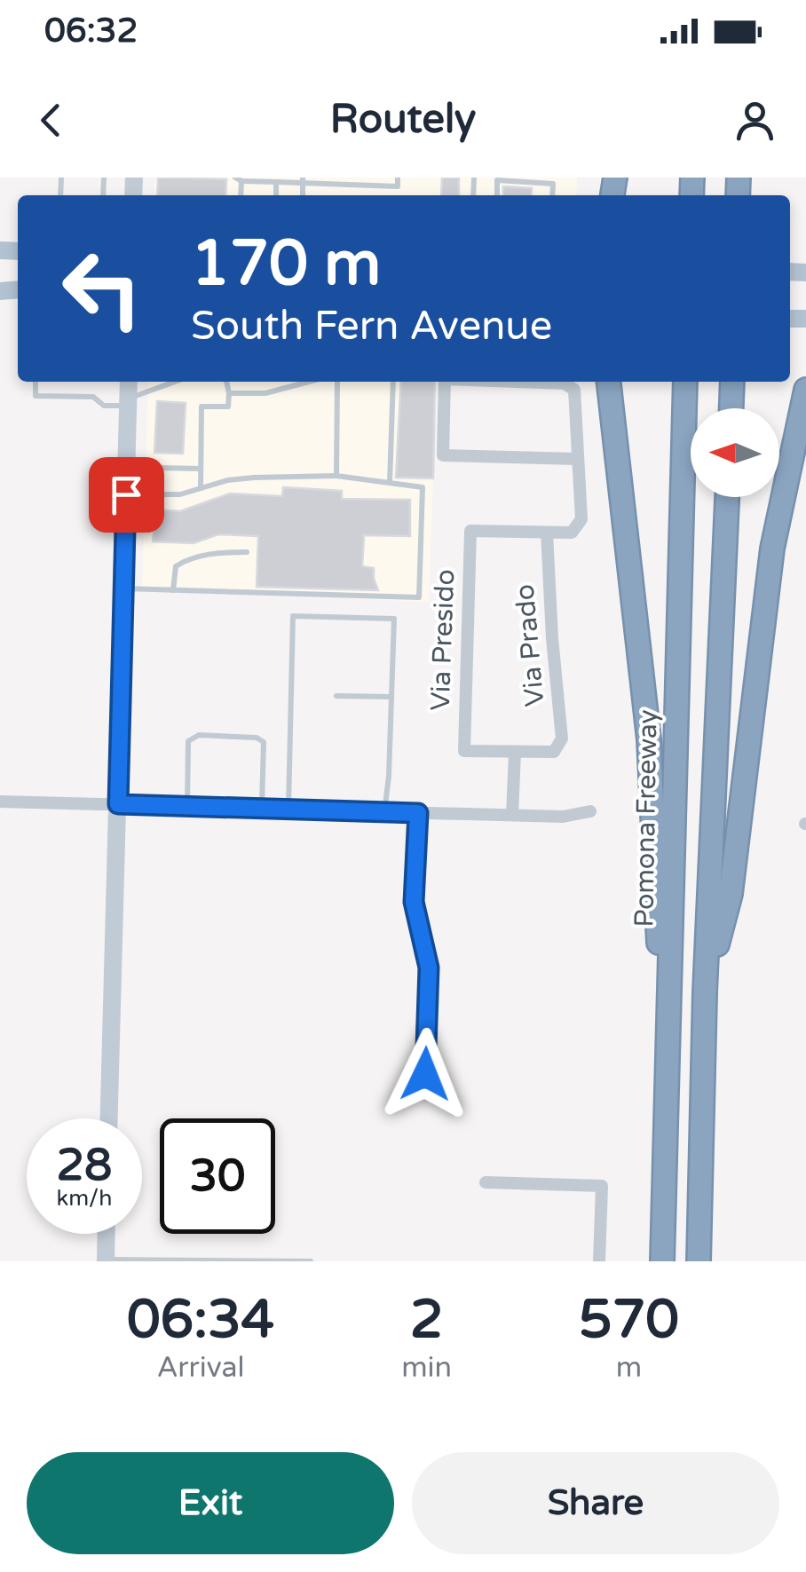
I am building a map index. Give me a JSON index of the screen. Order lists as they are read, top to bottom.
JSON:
{
  "streets": {
    "highway": ["Pomona Freeway"],
    "street": ["Via Presido", "Via Prado"]
  },
  "crossings": [
    ["Via Presido", "Via Prado"]
  ],
  "north": "left",
  "page": {
    "status": "06:32",
    "header": "Routely",
    "turn": ["170 m", "South Fern Avenue"],
    "speed": "28 km/h",
    "limit": "30",
    "eta": [
      "06:34",
      "Arrival",
      "2",
      "min",
      "570",
      "m"
    ],
    "buttons": ["Exit", "Share"]
  }
}
